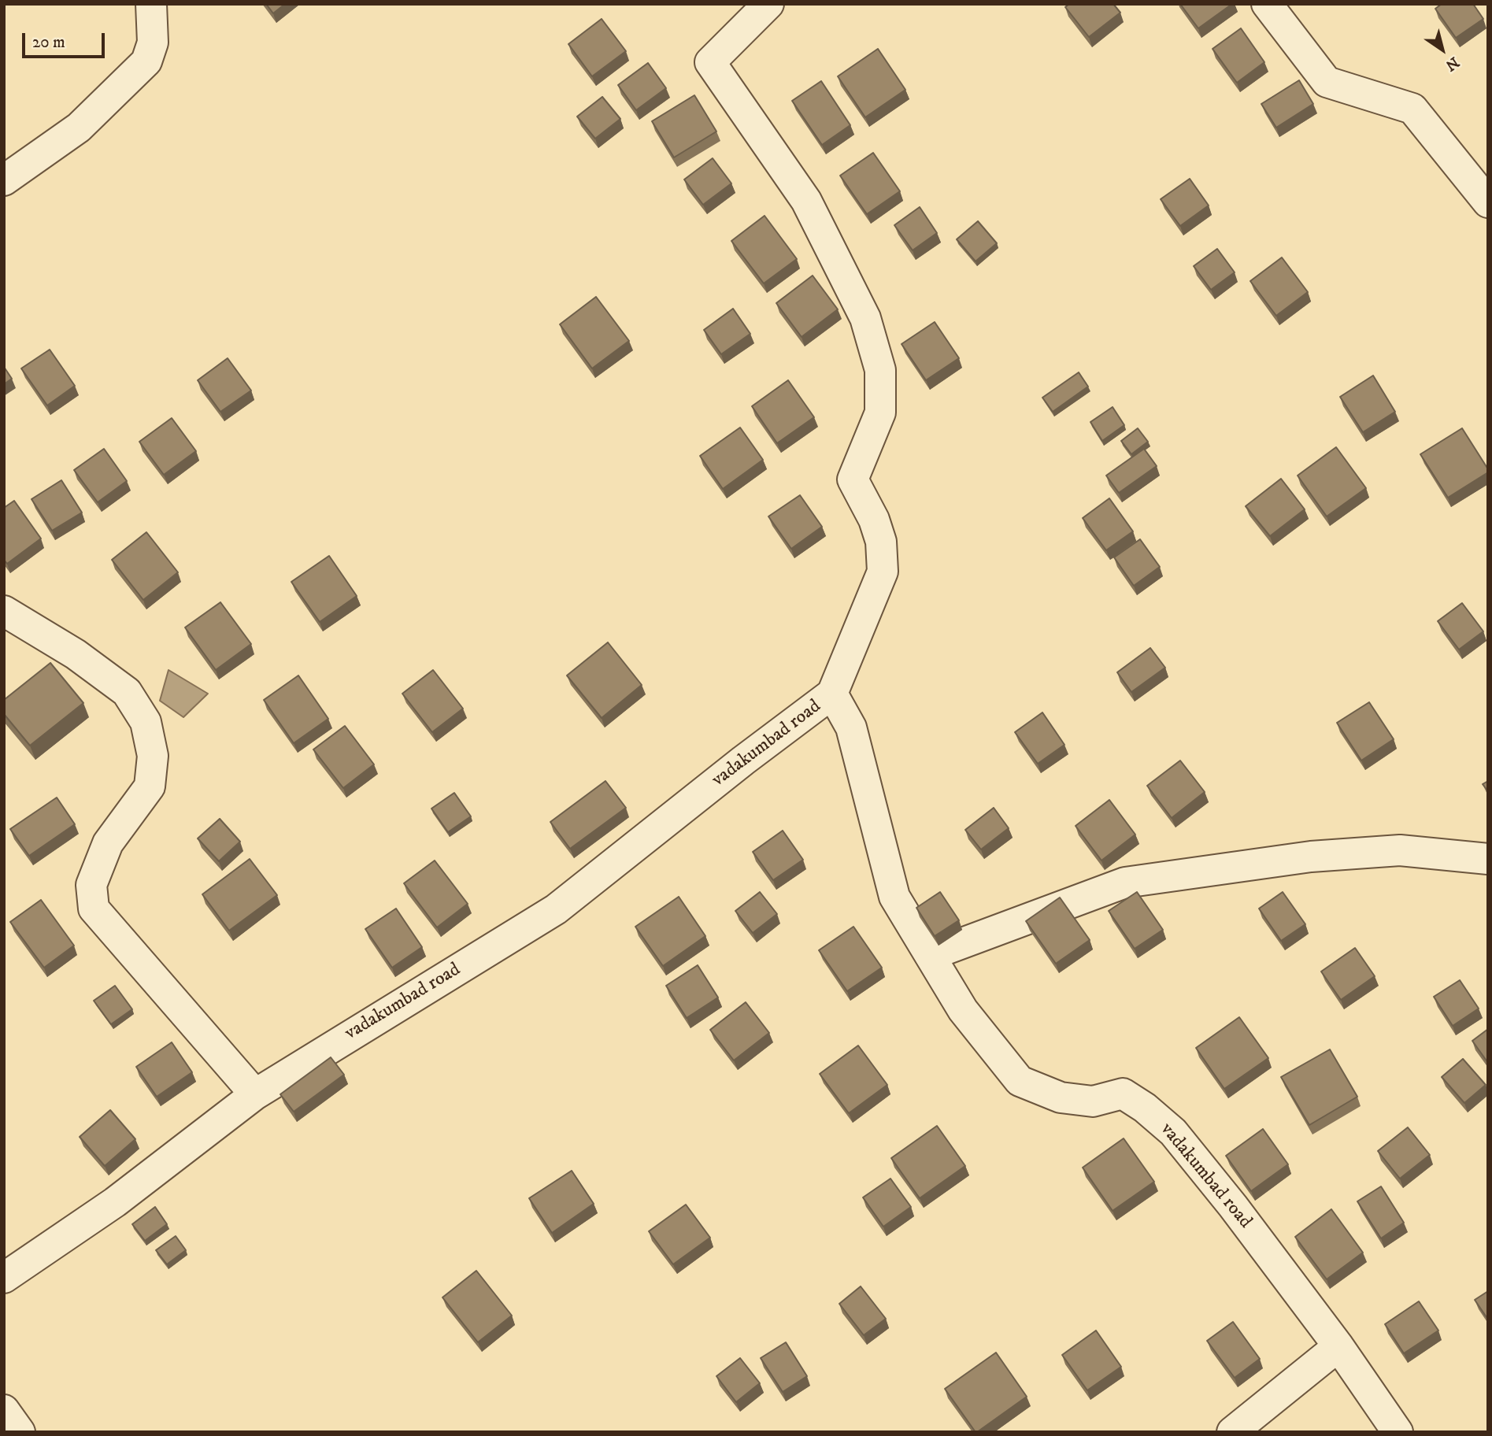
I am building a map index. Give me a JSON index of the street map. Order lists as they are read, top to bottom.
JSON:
{
  "streets": {
    "street": ["vadakumbad road"]
  },
  "scale_bar": "20 m",
  "north": "bottom right"
}
